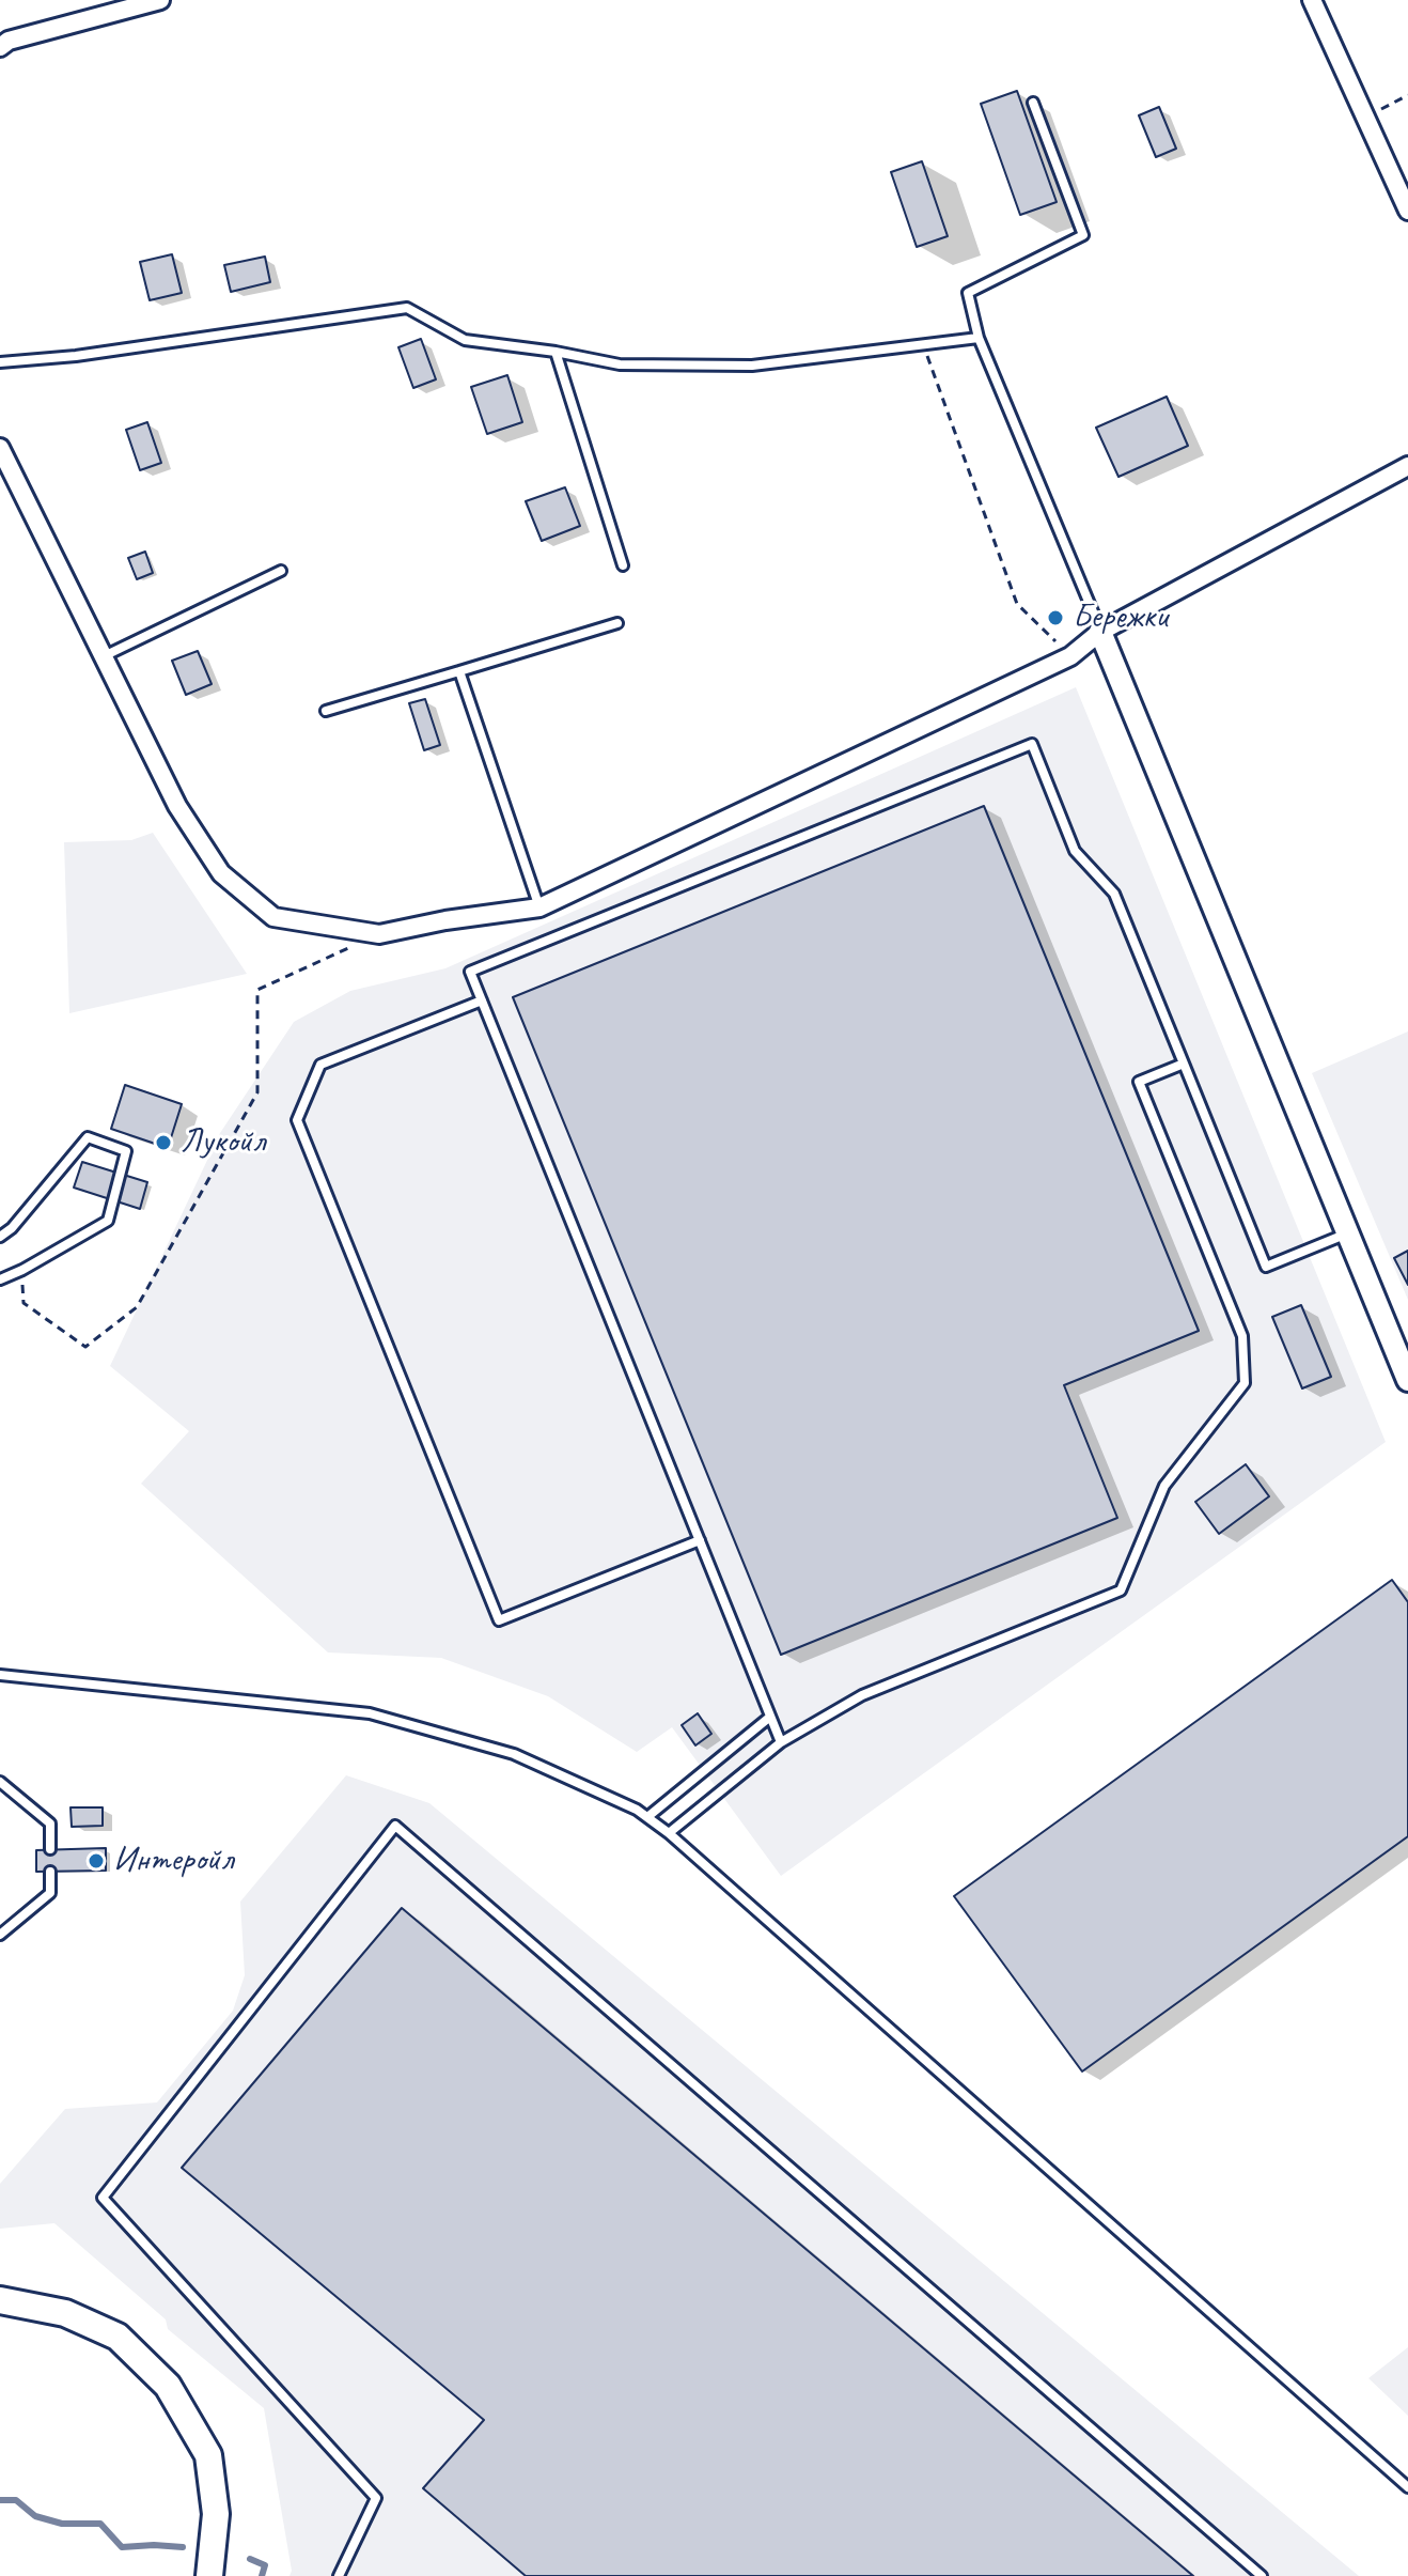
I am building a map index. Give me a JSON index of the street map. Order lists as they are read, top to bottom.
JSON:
{
  "places": ["Бережки", "Лукойл", "Интеройл"]
}
